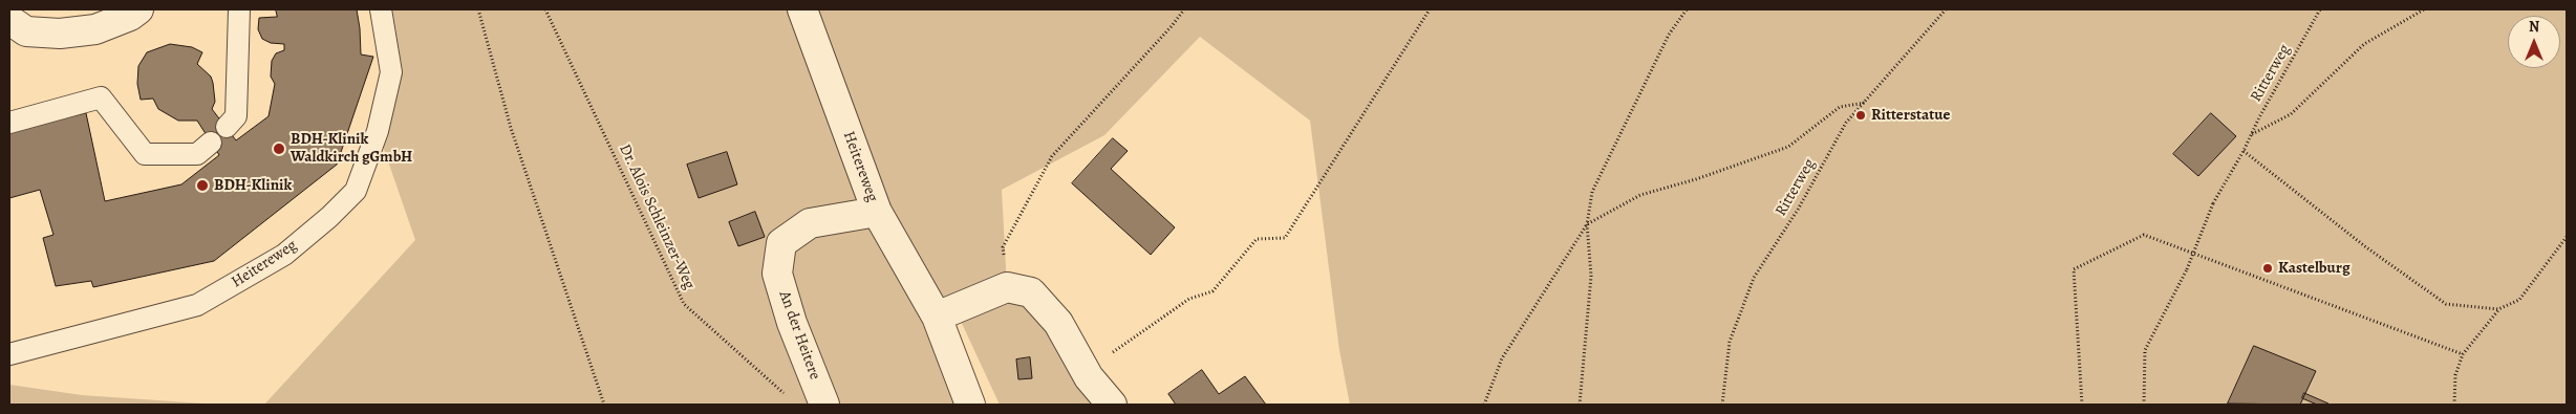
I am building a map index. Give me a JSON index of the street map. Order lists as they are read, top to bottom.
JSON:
{
  "streets": {
    "street": ["Heitereweg", "An der Heitere"],
    "path": ["Ritterweg", "Dr. Alois Schleinzer-Weg"]
  },
  "crossings": [
    ["Heitereweg", "An der Heitere"]
  ],
  "places": [
    "Ritterstatue",
    "BDH-Klinik Waldkirch gGmbH",
    "BDH-Klinik",
    "Kastelburg"
  ],
  "north": "top"
}
